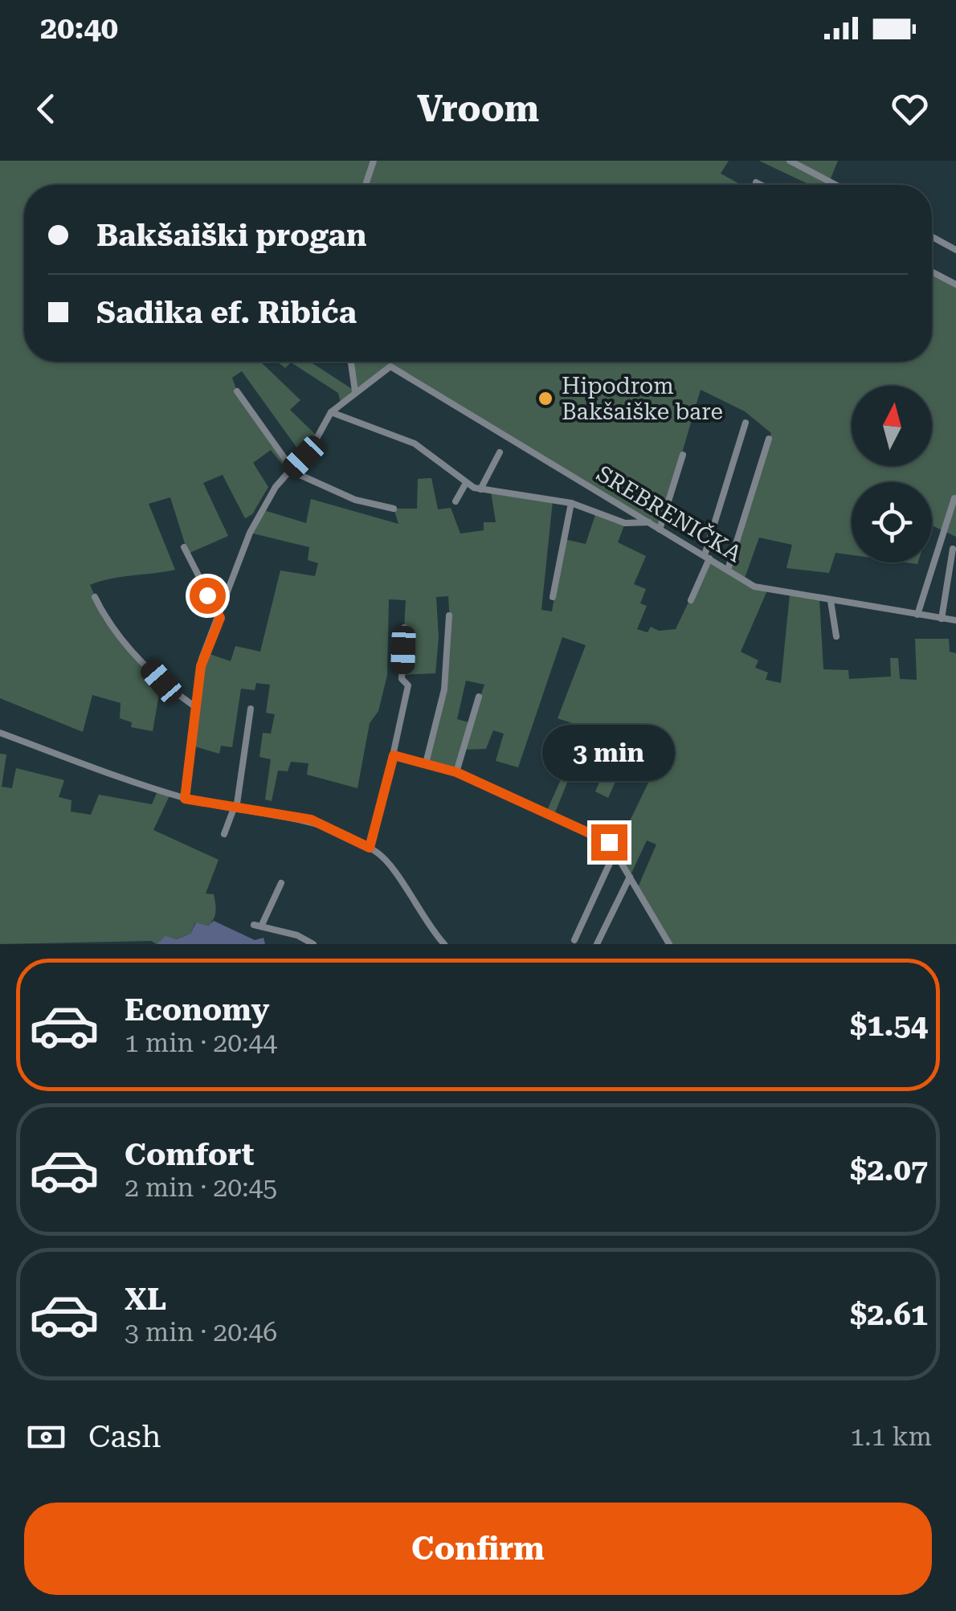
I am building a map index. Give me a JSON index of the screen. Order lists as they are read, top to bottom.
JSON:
{
  "streets": {
    "street": ["SREBRENIČKA"]
  },
  "places": ["Hipodrom Bakšaiške bare"],
  "north": "top",
  "page": {
    "status": "20:40",
    "header": "Vroom",
    "banner": ["Bakšaiški progan", "Sadika ef. Ribića"],
    "bubble": "3 min",
    "list": [
      {
        "name": "Economy",
        "note": "1 min · 20:44",
        "value": "$1.54"
      },
      {
        "name": "Comfort",
        "note": "2 min · 20:45",
        "value": "$2.07"
      },
      {
        "name": "XL",
        "note": "3 min · 20:46",
        "value": "$2.61"
      }
    ],
    "pay": ["Cash", "1.1 km"],
    "buttons": "Confirm"
  }
}
